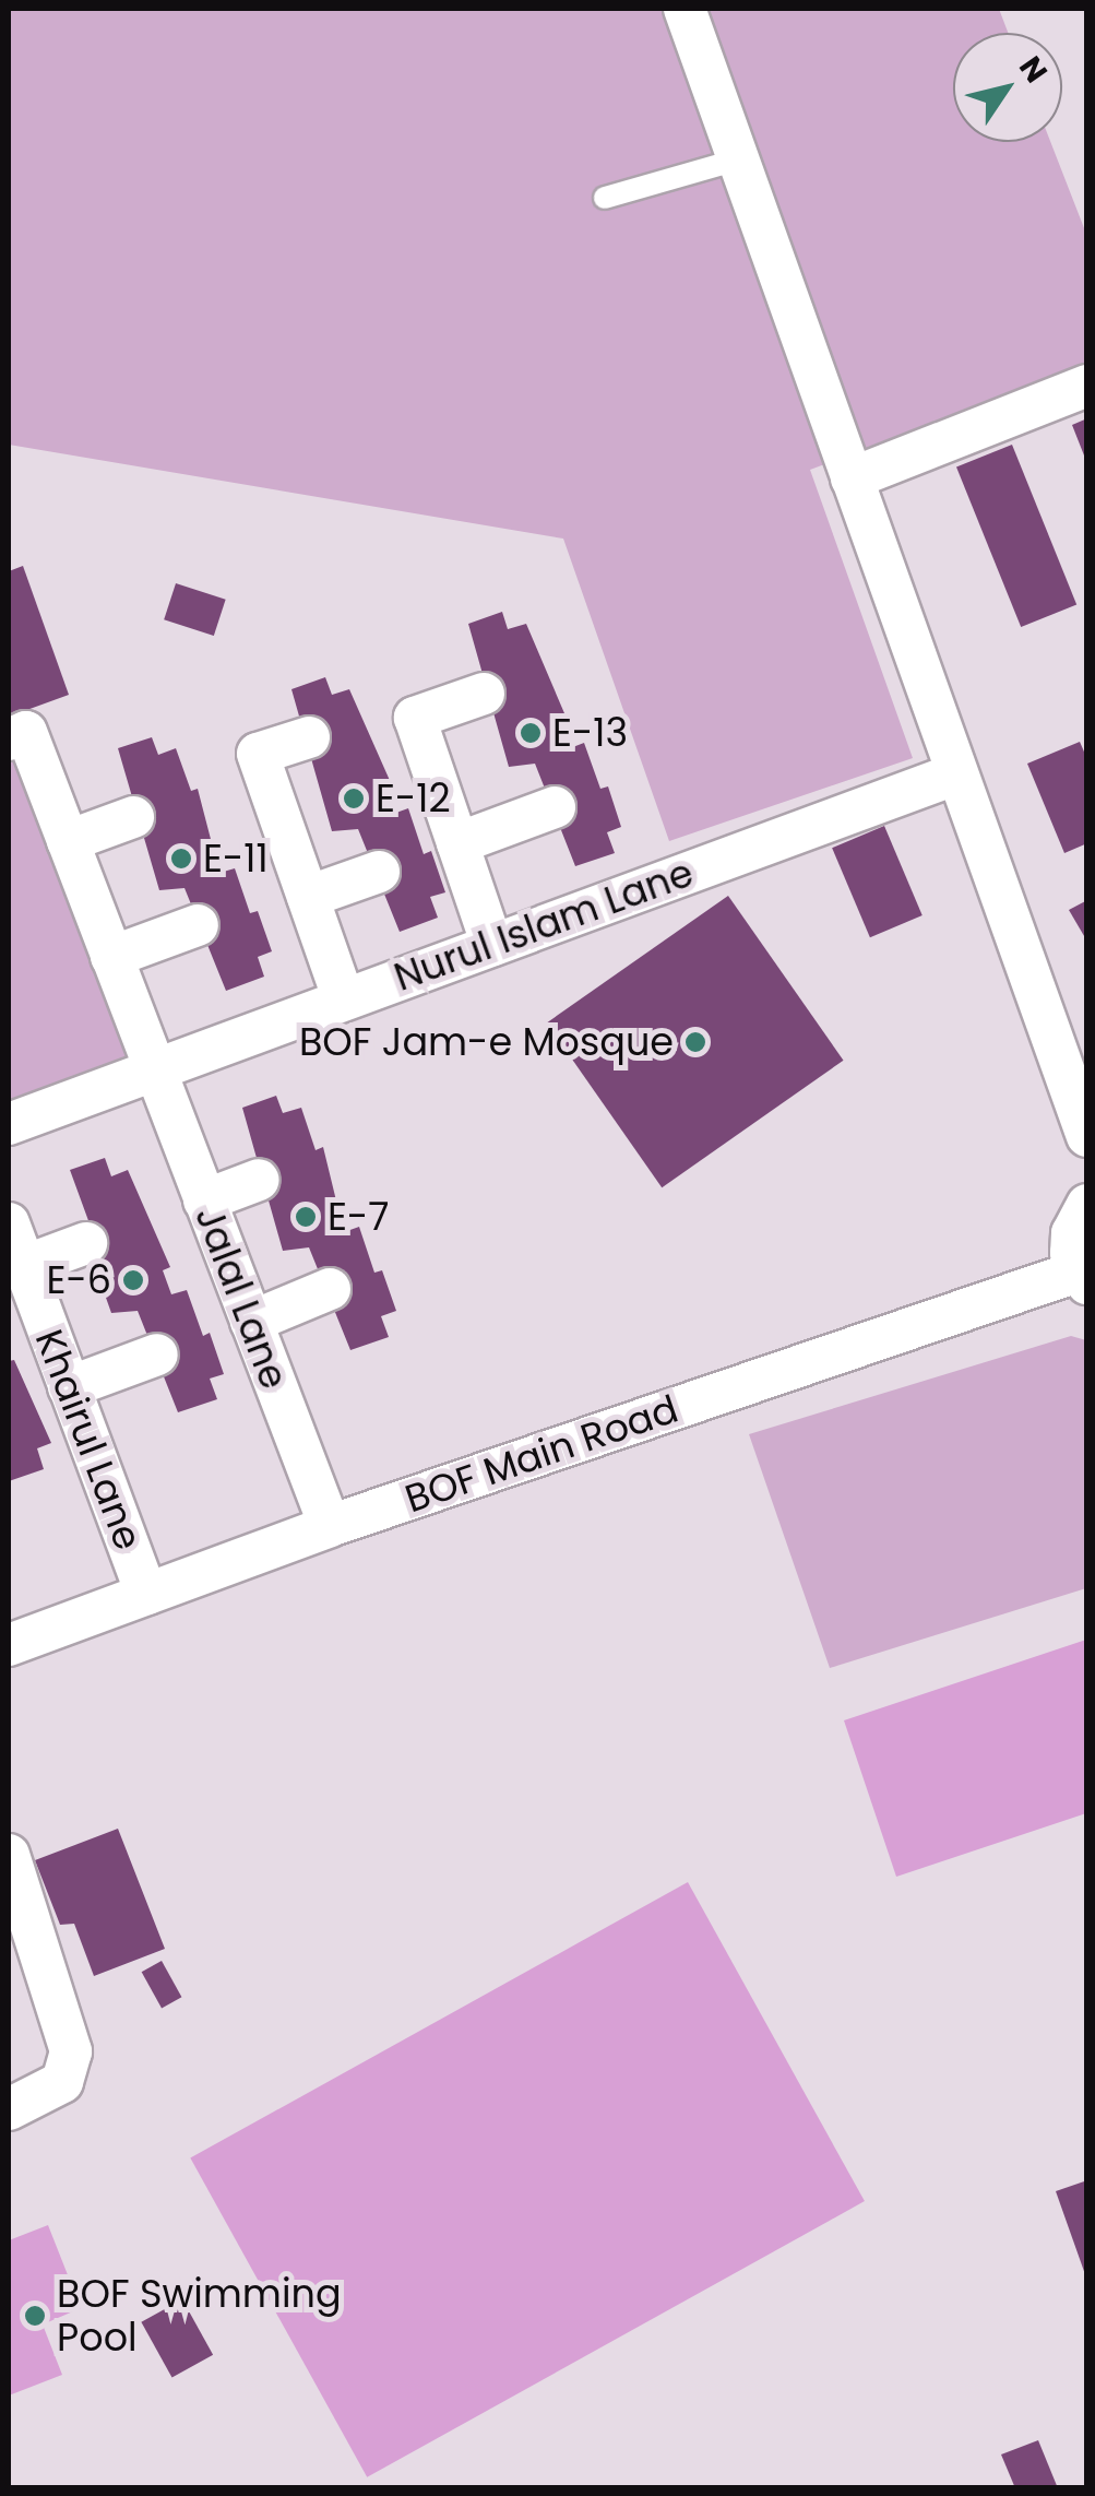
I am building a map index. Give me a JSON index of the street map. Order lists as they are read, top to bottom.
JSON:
{
  "streets": {
    "street": [
      "Nurul Islam Lane",
      "Jalal Lane",
      "Khairul Lane",
      "BOF Main Road"
    ]
  },
  "crossings": [
    ["Nurul Islam Lane", "Jalal Lane"],
    ["Jalal Lane", "BOF Main Road"],
    ["Khairul Lane", "BOF Main Road"]
  ],
  "places": [
    "E-13",
    "E-12",
    "E-11",
    "BOF Jam-e Mosque",
    "E-7",
    "E-6",
    "BOF Swimming Pool"
  ],
  "north": "top right"
}
